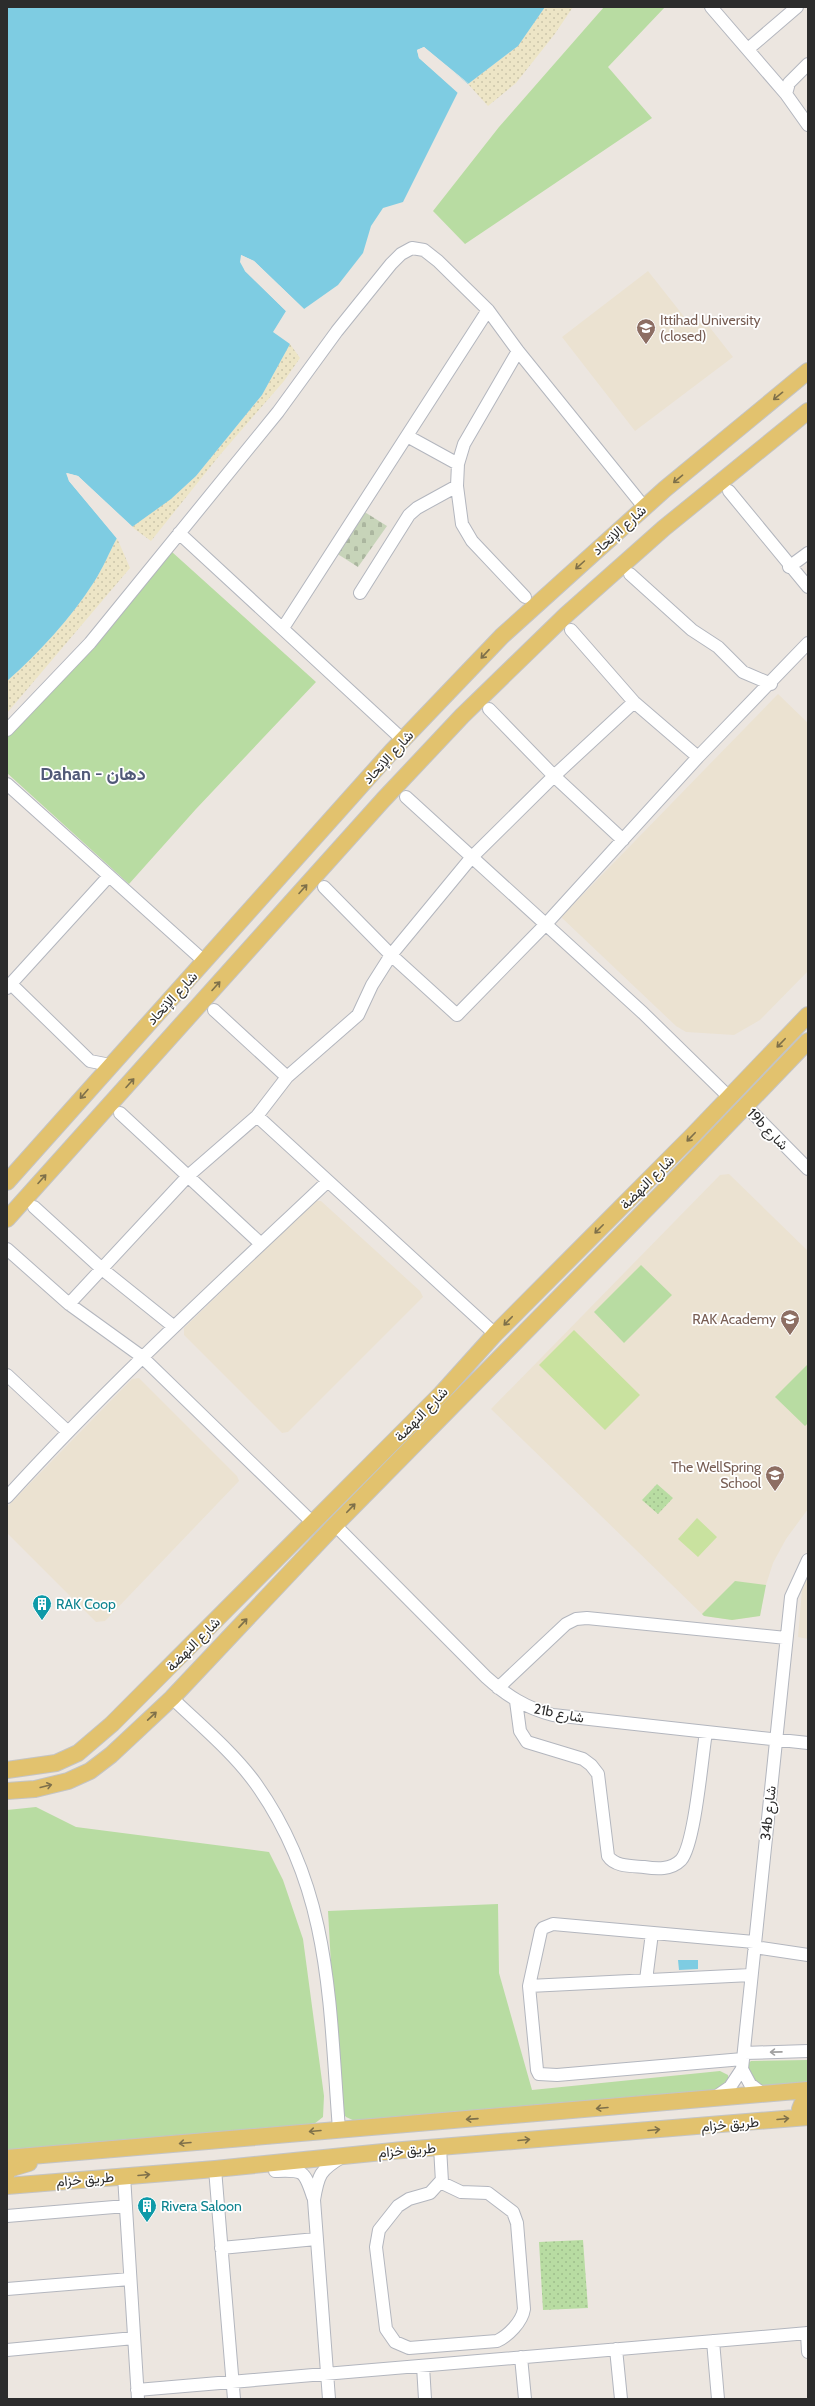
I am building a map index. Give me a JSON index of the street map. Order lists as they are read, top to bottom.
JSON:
{
  "streets": {
    "main road": ["شارع الإتحاد", "شارع النهضة", "طريق خزام"],
    "street": ["19b شارع", "21b شارع", "34b شارع"]
  },
  "crossings": [
    ["19b شارع", "شارع النهضة"],
    ["شارع النهضة", "21b شارع"],
    ["21b شارع", "34b شارع"],
    ["34b شارع", "طريق خزام"]
  ],
  "districts": ["Dahan - دهان"],
  "places": {
    "school or university": ["Ittihad University (closed)", "RAK Academy", "The WellSpring School"],
    "building": ["RAK Coop", "Rivera Saloon"]
  }
}
